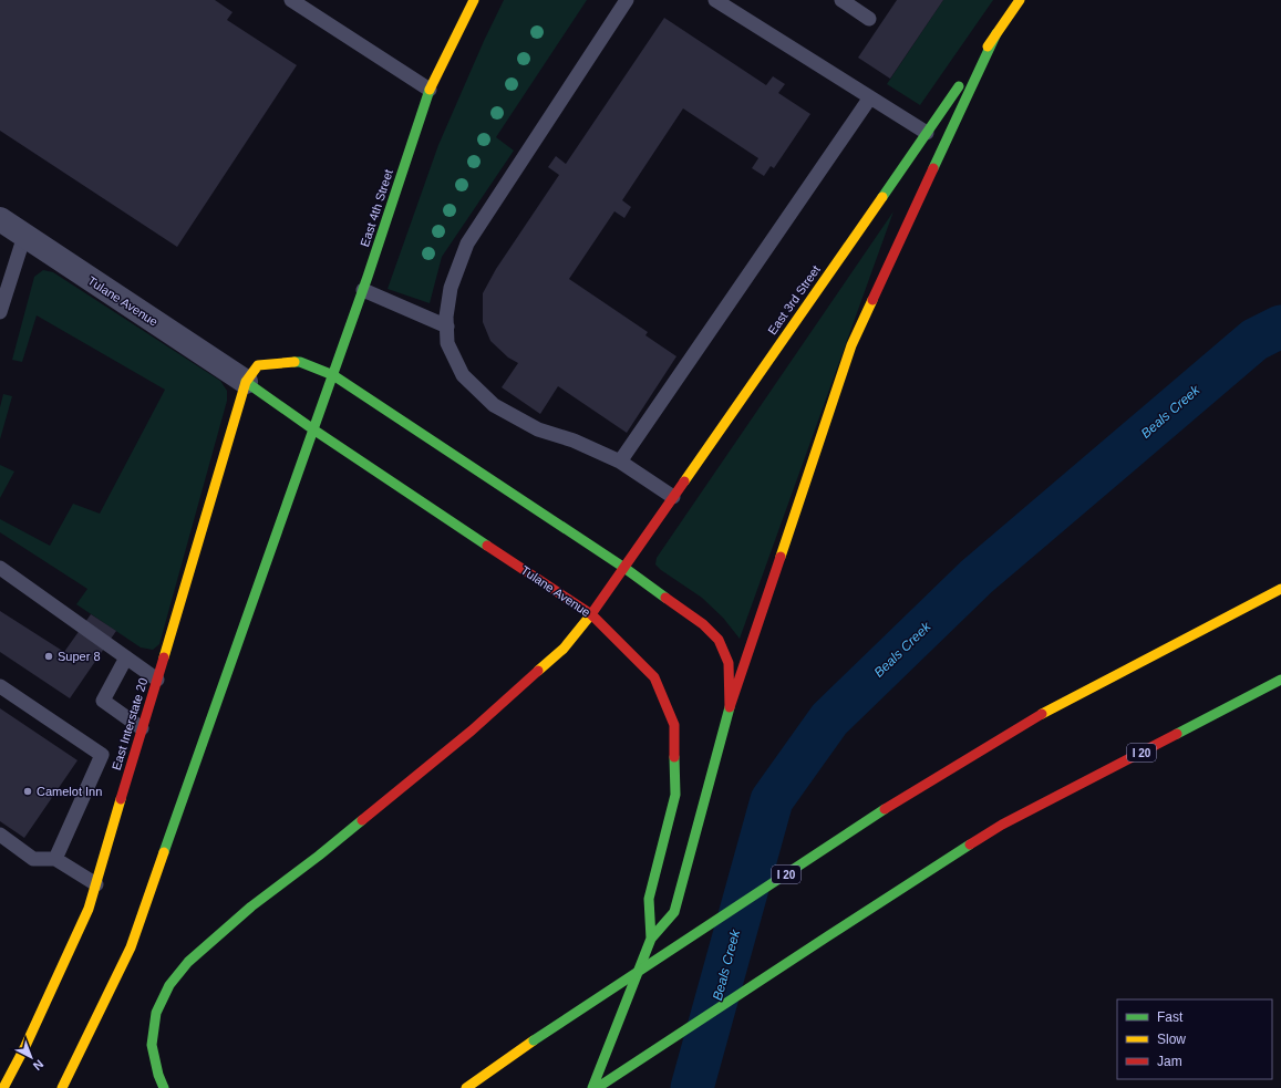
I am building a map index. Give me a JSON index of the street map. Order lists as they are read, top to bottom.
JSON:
{
  "streets": {
    "main road": [
      "East 4th Street",
      "East 3rd Street",
      "Tulane Avenue",
      "East Interstate 20",
      "I 20"
    ]
  },
  "crossings": [
    ["East 4th Street", "Tulane Avenue"],
    ["East 3rd Street", "Tulane Avenue"],
    ["Tulane Avenue", "East Interstate 20"]
  ],
  "water": ["Beals Creek"],
  "places": ["Super 8", "Camelot Inn"],
  "legend": ["Fast", "Slow", "Jam"],
  "north": "bottom right"
}
